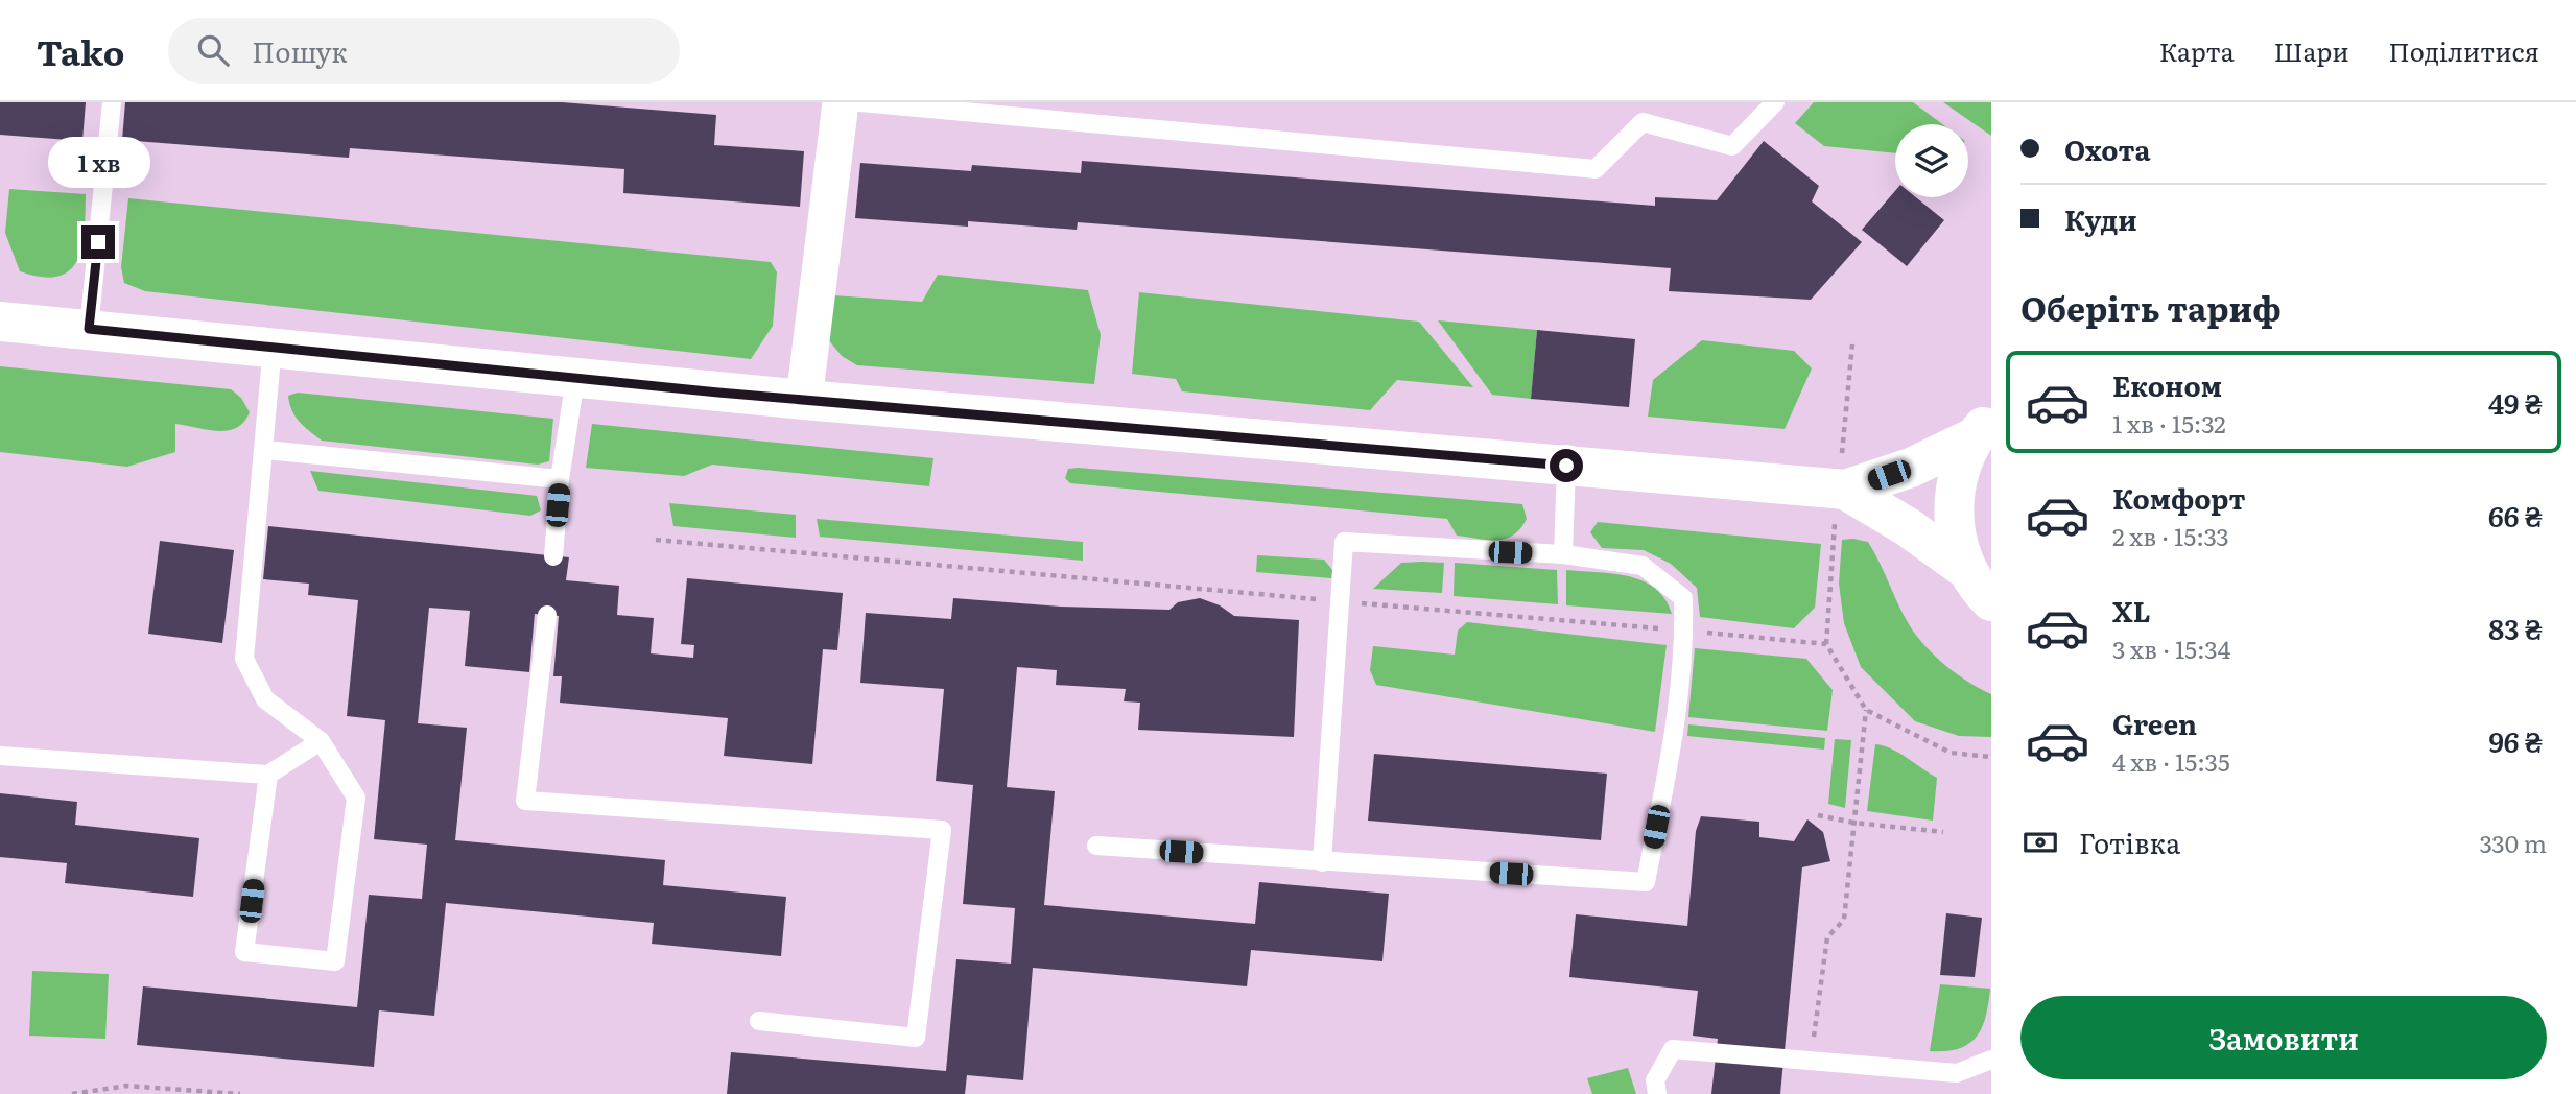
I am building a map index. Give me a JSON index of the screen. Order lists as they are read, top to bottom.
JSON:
{
  "page": {
    "header": "Tako",
    "search": "Пошук",
    "nav": ["Карта", "Шари", "Поділитися"],
    "banner": ["Охота", "Куди"],
    "bubble": "1 хв",
    "heading": "Оберіть тариф",
    "list": [
      {
        "name": "Економ",
        "note": "1 хв · 15:32",
        "value": "49 ₴"
      },
      {
        "name": "Комфорт",
        "note": "2 хв · 15:33",
        "value": "66 ₴"
      },
      {
        "name": "XL",
        "note": "3 хв · 15:34",
        "value": "83 ₴"
      },
      {
        "name": "Green",
        "note": "4 хв · 15:35",
        "value": "96 ₴"
      }
    ],
    "pay": ["Готівка", "330 m"],
    "buttons": "Замовити"
  }
}
